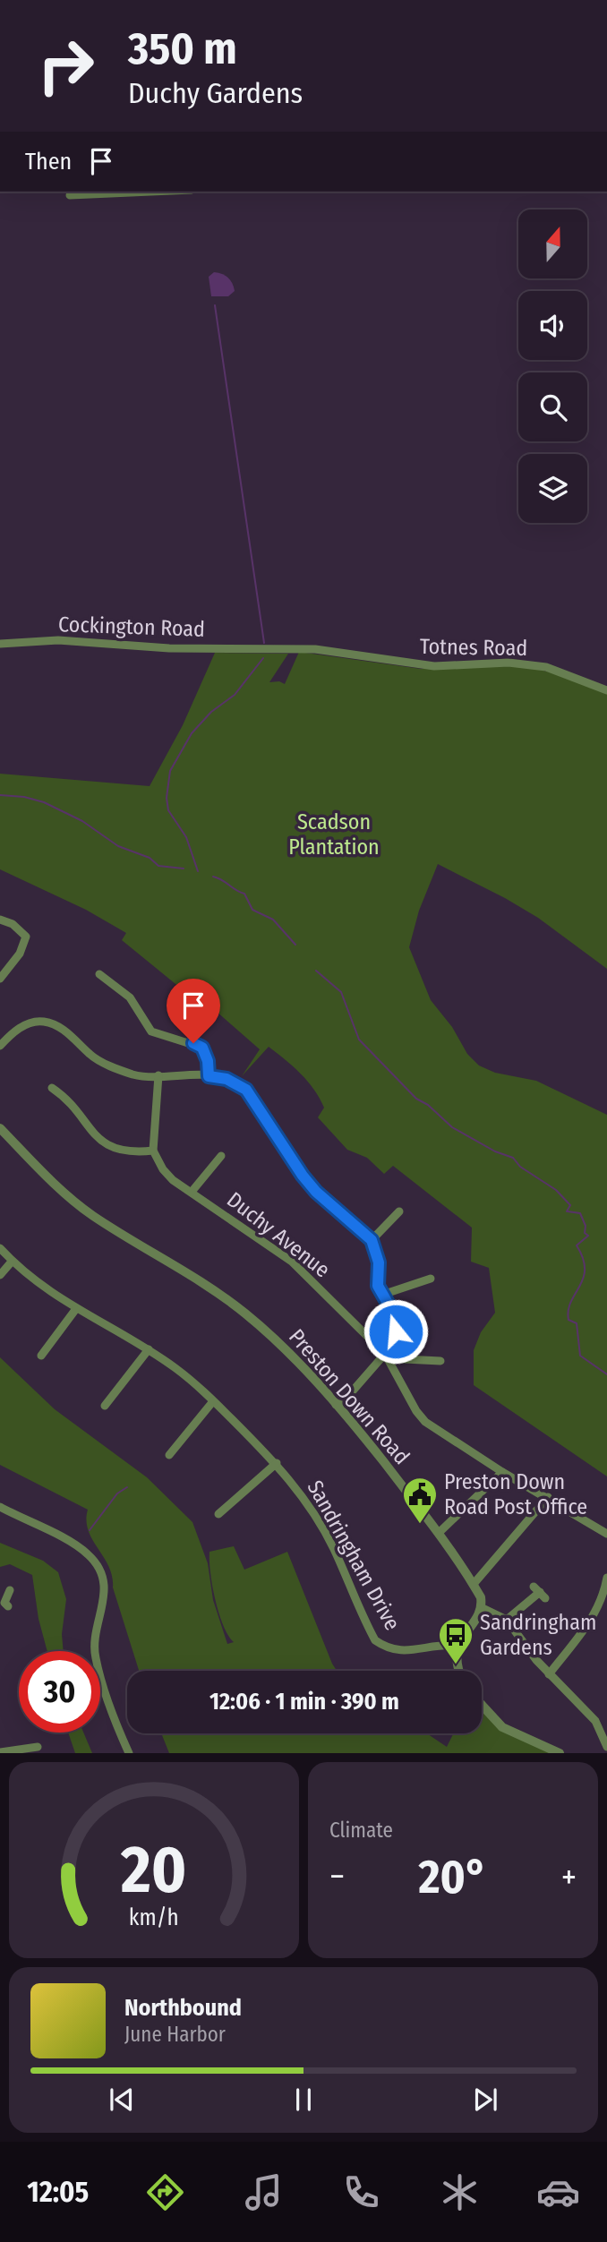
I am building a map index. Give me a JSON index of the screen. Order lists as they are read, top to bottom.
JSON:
{
  "streets": {
    "street": [
      "Cockington Road",
      "Totnes Road",
      "Duchy Avenue",
      "Preston Down Road",
      "Sandringham Drive"
    ]
  },
  "crossings": [
    ["Cockington Road", "Totnes Road"]
  ],
  "parks": ["Scadson Plantation"],
  "places": {
    "public building": ["Preston Down Road Post Office"],
    "bus stop": ["Sandringham Gardens"]
  },
  "north": "top",
  "page": {
    "turn": ["350 m", "Duchy Gardens"],
    "then": "Then",
    "limit": "30",
    "trip": "12:06 · 1 min · 390 m",
    "tile": "Climate",
    "heat": ["−", "20°", "+"],
    "song": ["Northbound", "June Harbor"],
    "tabs": "12:05",
    "gauge": ["20", "km/h"]
  }
}
